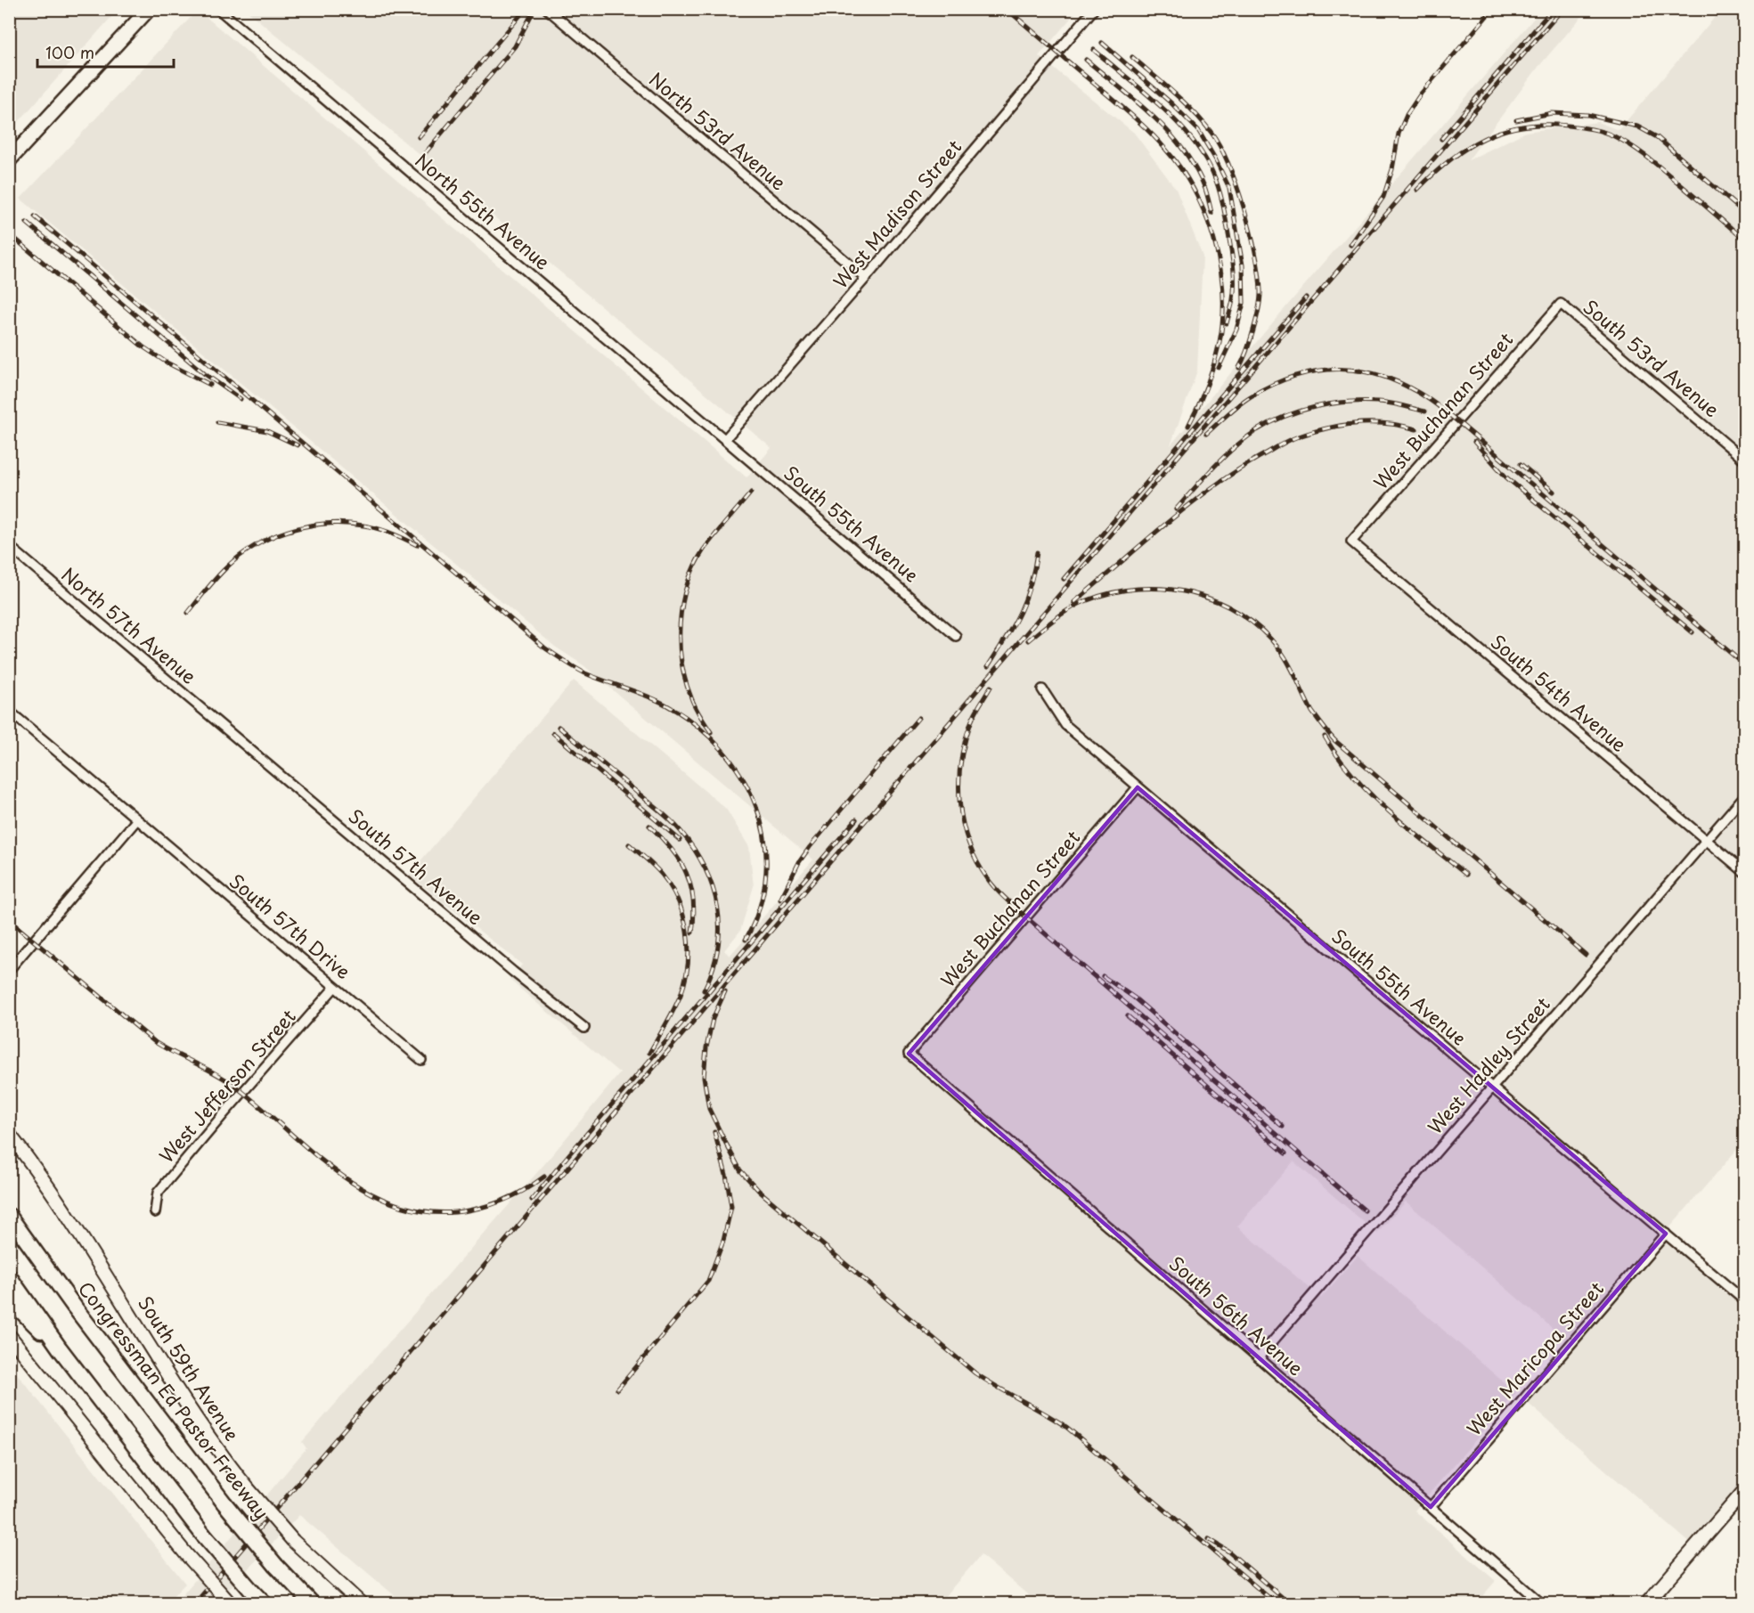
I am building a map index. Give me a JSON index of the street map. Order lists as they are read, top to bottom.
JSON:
{
  "streets": {
    "highway": ["Congressman Ed Pastor Freeway"],
    "main road": ["South 59th Avenue"],
    "street": [
      "North 53rd Avenue",
      "North 55th Avenue",
      "West Madison Street",
      "South 53rd Avenue",
      "West Buchanan Street",
      "South 55th Avenue",
      "North 57th Avenue",
      "South 54th Avenue",
      "South 57th Avenue",
      "South 57th Drive",
      "West Hadley Street",
      "West Jefferson Street",
      "South 56th Avenue",
      "West Maricopa Street"
    ]
  },
  "crossings": [
    ["North 53rd Avenue", "West Madison Street"],
    ["North 55th Avenue", "West Madison Street"],
    ["North 55th Avenue", "South 55th Avenue"],
    ["West Madison Street", "South 55th Avenue"],
    ["South 53rd Avenue", "West Buchanan Street"],
    ["West Buchanan Street", "South 55th Avenue"],
    ["West Buchanan Street", "South 54th Avenue"],
    ["West Buchanan Street", "South 56th Avenue"],
    ["South 55th Avenue", "West Hadley Street"],
    ["South 55th Avenue", "West Maricopa Street"],
    ["North 57th Avenue", "South 57th Avenue"],
    ["South 54th Avenue", "West Hadley Street"],
    ["South 57th Drive", "West Jefferson Street"],
    ["West Hadley Street", "South 56th Avenue"],
    ["South 56th Avenue", "West Maricopa Street"]
  ],
  "scale_bar": "100 m"
}
